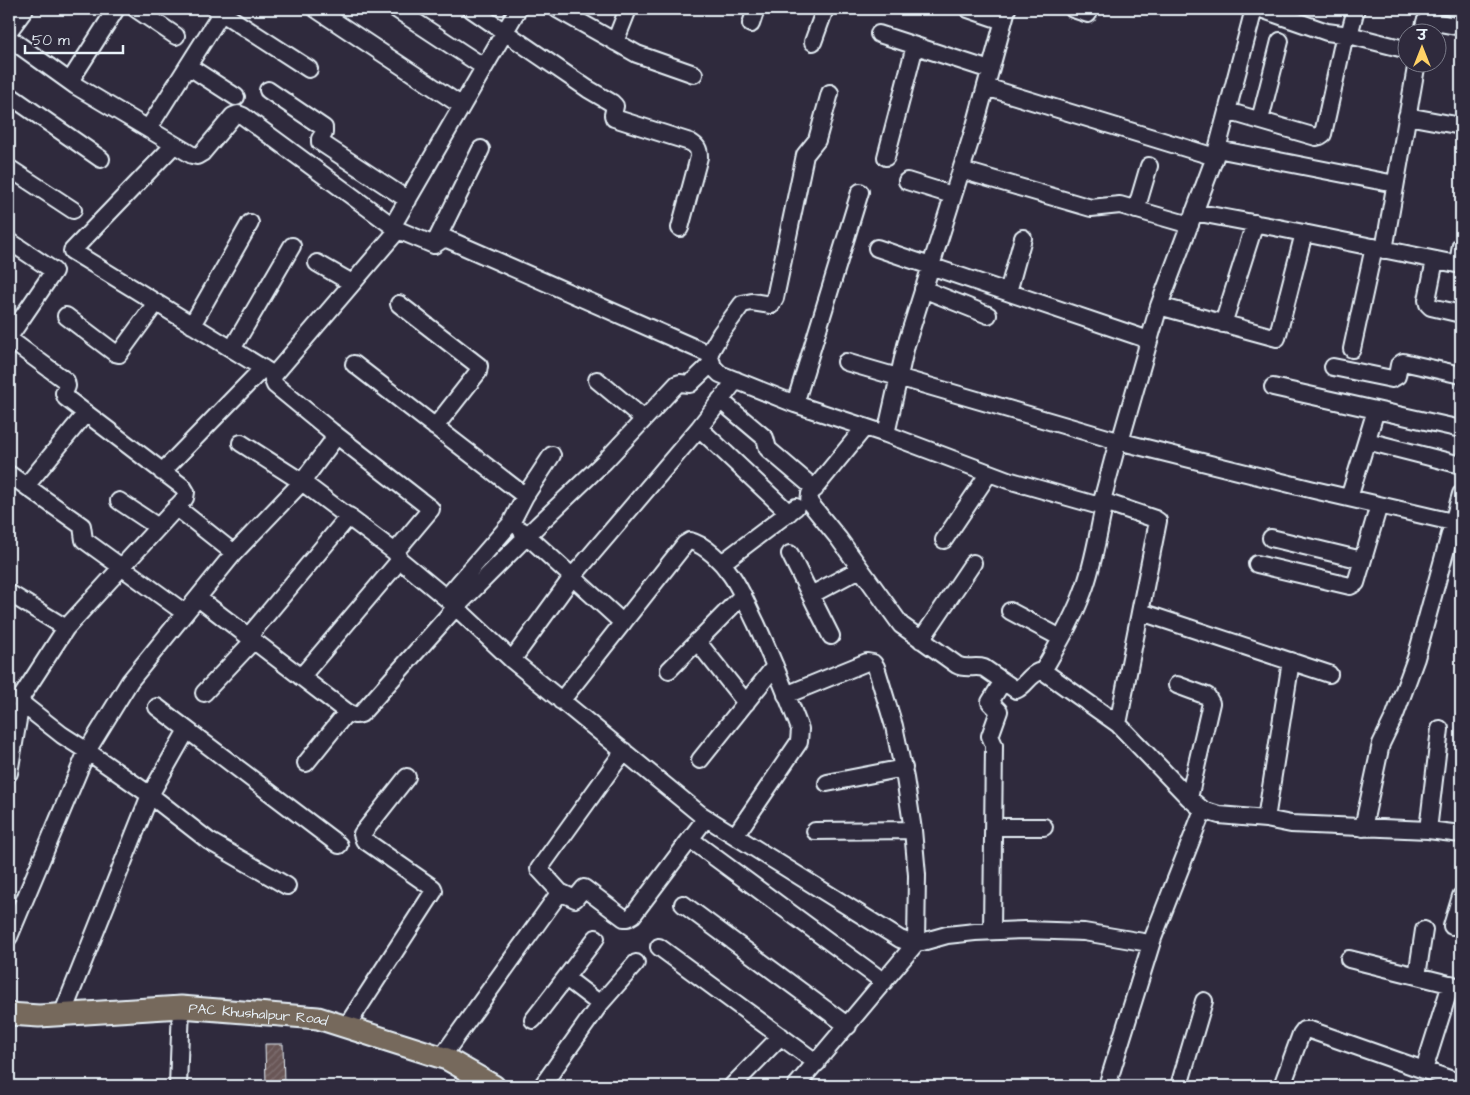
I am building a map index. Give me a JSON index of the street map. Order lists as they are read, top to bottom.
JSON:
{
  "streets": {
    "main road": ["PAC Khushalpur Road"]
  },
  "scale_bar": "50 m",
  "north": "top"
}
